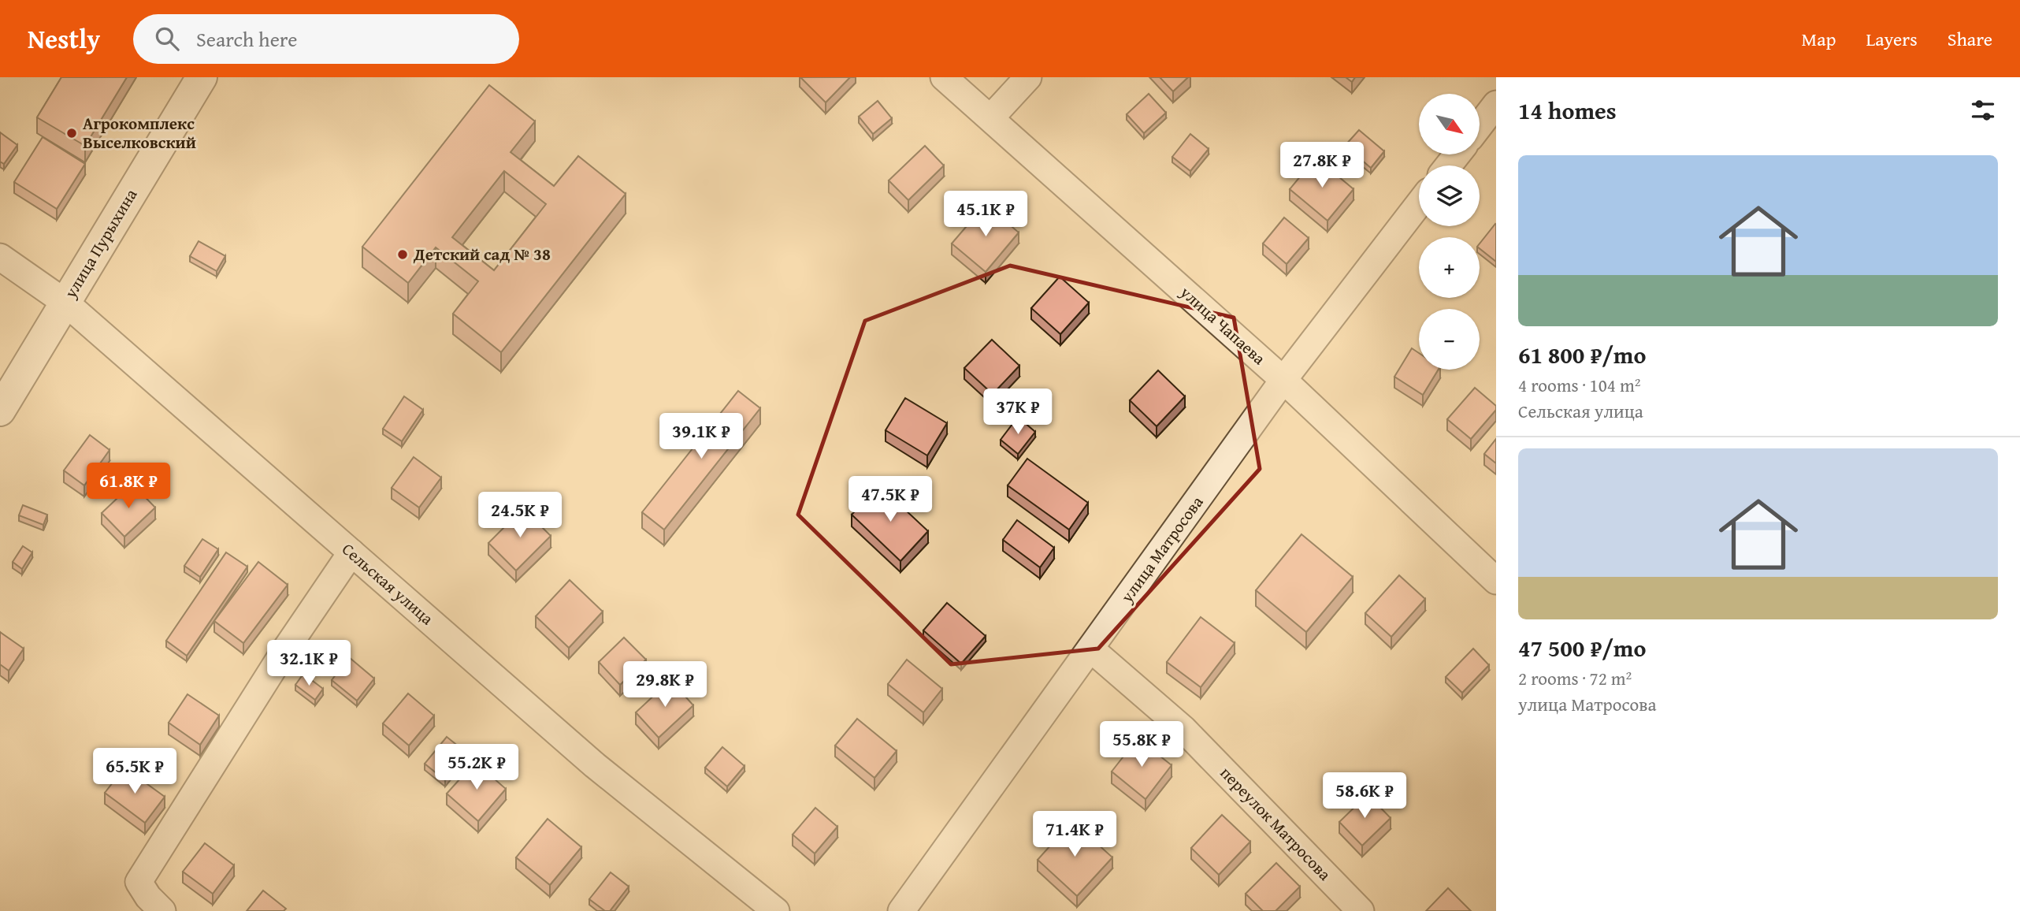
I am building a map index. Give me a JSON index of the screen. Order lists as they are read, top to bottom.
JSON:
{
  "streets": {
    "street": [
      "улица Пурыхина",
      "улица Чапаева",
      "улица Матросова",
      "Сельская улица",
      "переулок Матросова"
    ]
  },
  "crossings": [
    ["улица Пурыхина", "Сельская улица"],
    ["улица Чапаева", "улица Матросова"],
    ["улица Матросова", "переулок Матросова"]
  ],
  "places": ["Агрокомплекс Выселковский", "Детский сад № 38"],
  "north": "bottom right",
  "page": {
    "header": "Nestly",
    "search": "Search here",
    "nav": ["Map", "Layers", "Share"],
    "heading": "14 homes",
    "map_buttons": ["+", "−"],
    "price": [
      "27.8K ₽",
      "45.1K ₽",
      "37K ₽",
      "39.1K ₽",
      "61.8K ₽",
      "47.5K ₽",
      "24.5K ₽",
      "32.1K ₽",
      "29.8K ₽",
      "55.8K ₽",
      "55.2K ₽",
      "65.5K ₽",
      "58.6K ₽",
      "71.4K ₽"
    ],
    "list": [
      {
        "name": "61 800 ₽/mo",
        "note": "4 rooms · 104 m² · Сельская улица"
      },
      {
        "name": "47 500 ₽/mo",
        "note": "2 rooms · 72 m² · улица Матросова"
      }
    ]
  }
}
